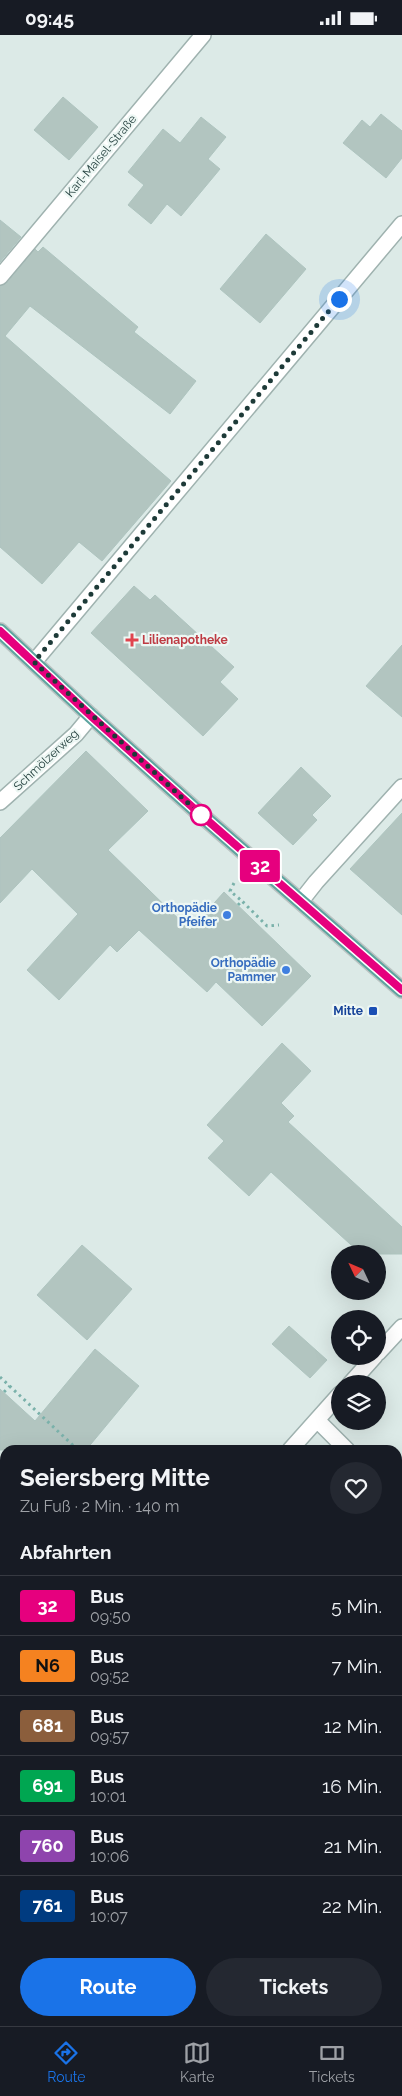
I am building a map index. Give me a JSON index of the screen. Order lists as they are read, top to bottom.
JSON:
{
  "streets": {
    "street": ["Karl-Maisel-Straße", "Schmölzerweg"]
  },
  "places": {
    "health": ["Lilienapotheke"],
    "other": ["Orthopädie Pfeifer", "Orthopädie Pammer"],
    "transit": ["Mitte"]
  },
  "lines": ["bus line 32"],
  "north": "top left",
  "page": {
    "status": "09:45",
    "on_map": "32",
    "heading": [
      ["Seiersberg Mitte", "Zu Fuß · 2 Min. · 140 m"],
      "Abfahrten"
    ],
    "list": [
      {
        "mark": "32",
        "name": "Bus",
        "note": "09:50",
        "value": "5 Min."
      },
      {
        "mark": "N6",
        "name": "Bus",
        "note": "09:52",
        "value": "7 Min."
      },
      {
        "mark": "681",
        "name": "Bus",
        "note": "09:57",
        "value": "12 Min."
      },
      {
        "mark": "691",
        "name": "Bus",
        "note": "10:01",
        "value": "16 Min."
      },
      {
        "mark": "760",
        "name": "Bus",
        "note": "10:06",
        "value": "21 Min."
      },
      {
        "mark": "761",
        "name": "Bus",
        "note": "10:07",
        "value": "22 Min."
      }
    ],
    "buttons": ["Route", "Tickets"],
    "tabs": ["Route", "Karte", "Tickets"]
  }
}
